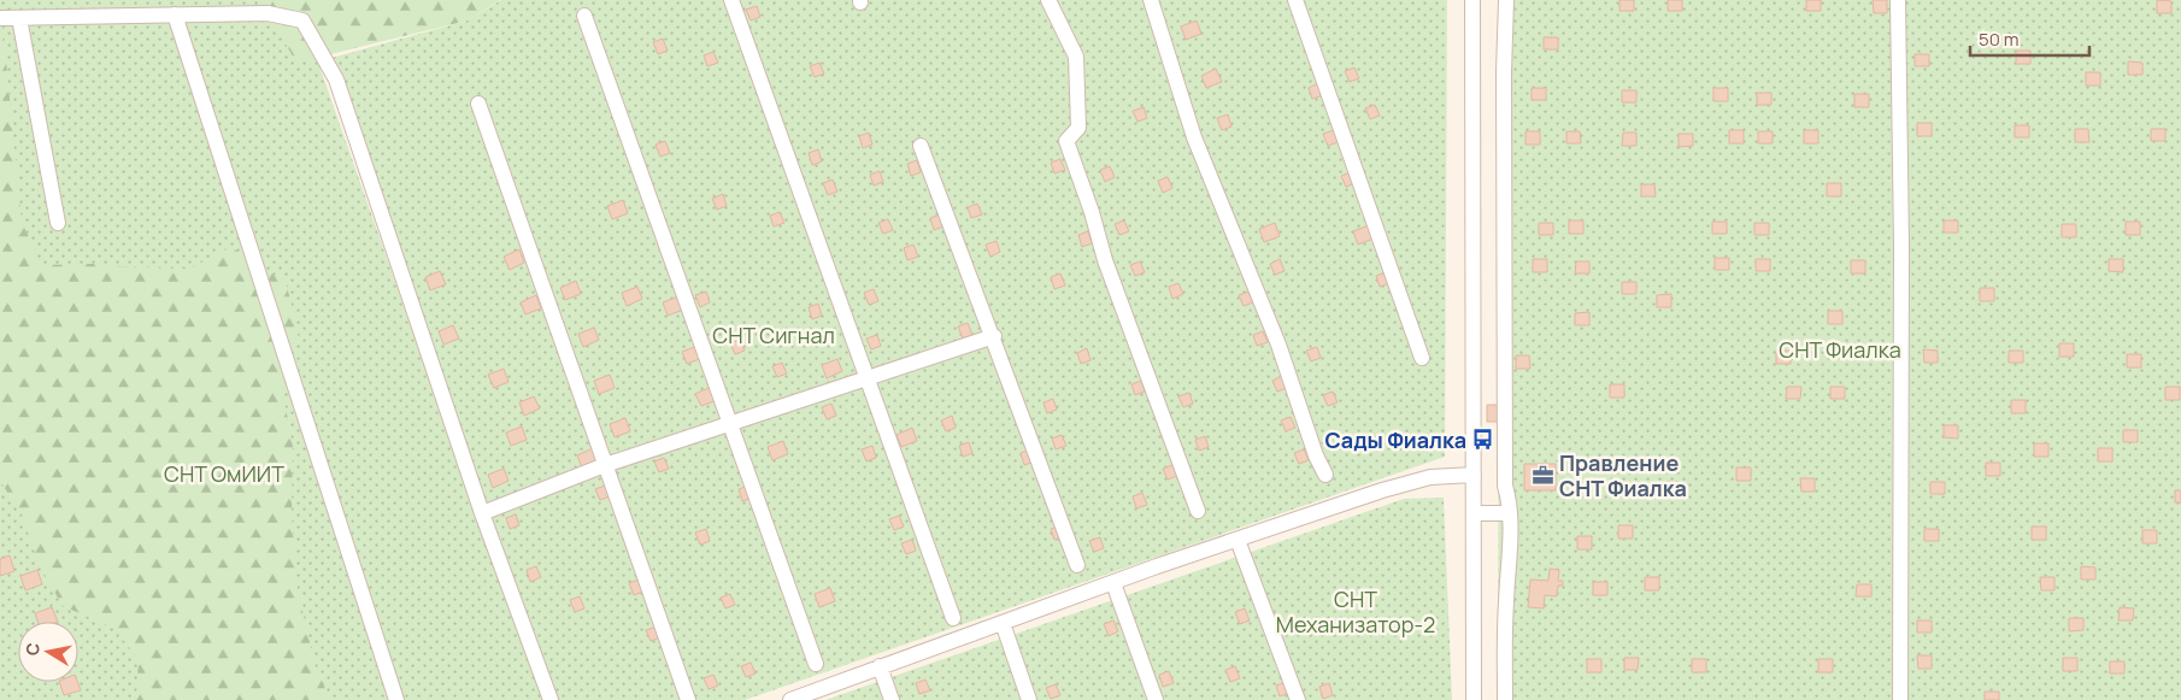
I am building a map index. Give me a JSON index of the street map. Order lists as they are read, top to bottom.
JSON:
{
  "parks": [
    "СНТ Сигнал",
    "СНТ Фиалка",
    "СНТ ОмИИТ",
    "СНТ Механизатор-2"
  ],
  "places": {
    "bus stop": ["Сады Фиалка"],
    "office": ["Правление СНТ Фиалка"]
  },
  "scale_bar": "50 m",
  "north": "left"
}
